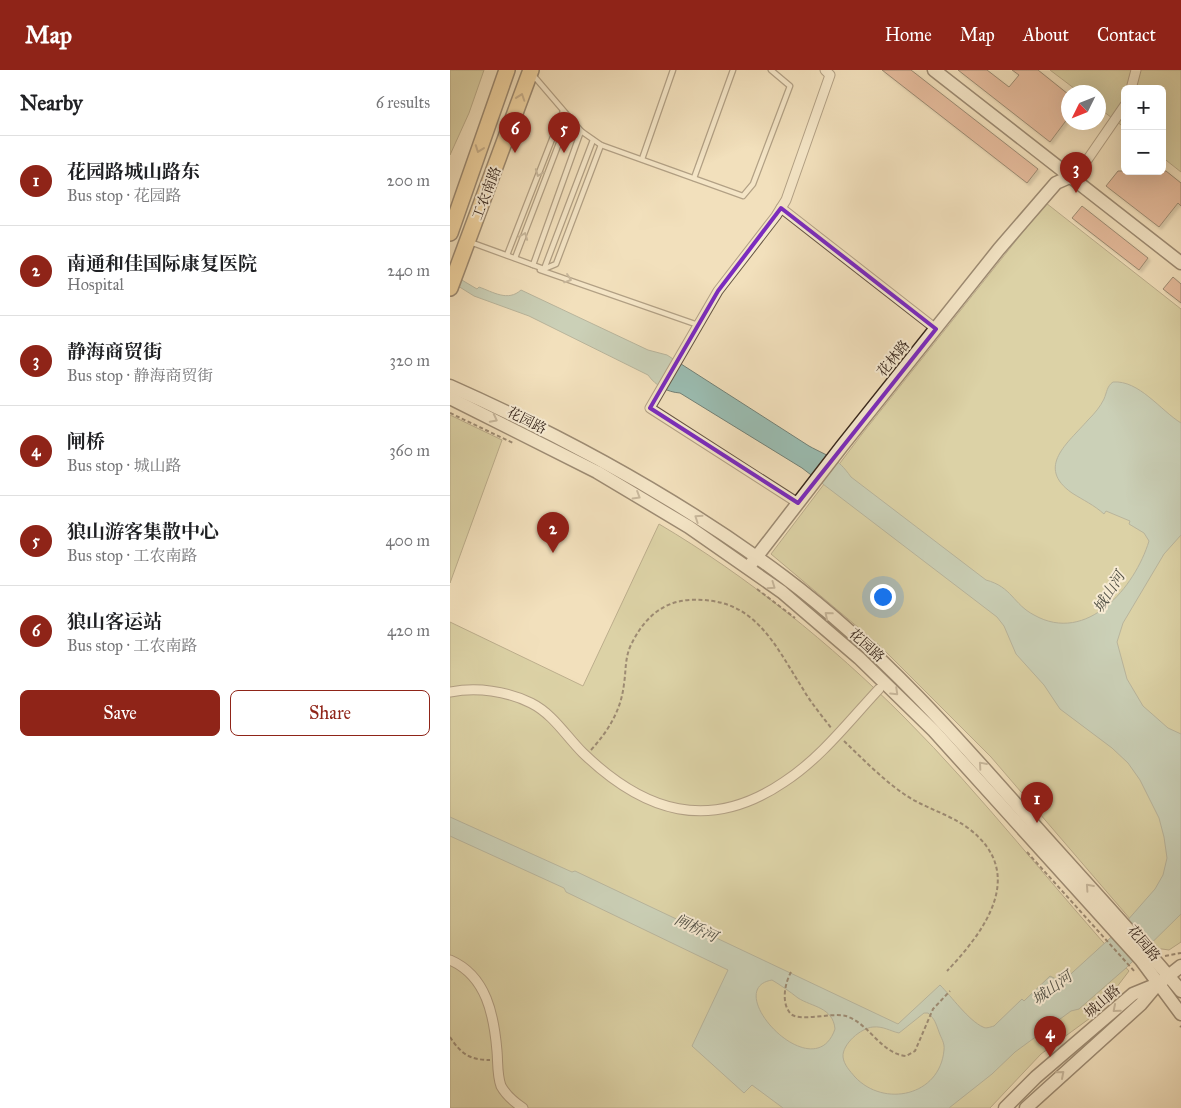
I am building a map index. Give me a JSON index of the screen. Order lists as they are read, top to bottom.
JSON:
{
  "streets": {
    "main road": [
      "工农南路",
      "花林路",
      "花园路",
      "城山路"
    ]
  },
  "crossings": [
    ["花林路", "花园路"],
    ["花园路", "城山路"]
  ],
  "water": ["城山河", "闸桥河"],
  "north": "bottom left",
  "page": {
    "header": "Map",
    "nav": [
      "Home",
      "Map",
      "About",
      "Contact"
    ],
    "heading": ["Nearby", "6 results"],
    "map_buttons": ["+", "−"],
    "pins": [
      "5",
      "6",
      "3",
      "2",
      "1",
      "4"
    ],
    "list": [
      {
        "mark": "1",
        "name": "花园路城山路东",
        "note": "Bus stop · 花园路",
        "value": "200 m"
      },
      {
        "mark": "2",
        "name": "南通和佳国际康复医院",
        "note": "Hospital",
        "value": "240 m"
      },
      {
        "mark": "3",
        "name": "静海商贸街",
        "note": "Bus stop · 静海商贸街",
        "value": "320 m"
      },
      {
        "mark": "4",
        "name": "闸桥",
        "note": "Bus stop · 城山路",
        "value": "360 m"
      },
      {
        "mark": "5",
        "name": "狼山游客集散中心",
        "note": "Bus stop · 工农南路",
        "value": "400 m"
      },
      {
        "mark": "6",
        "name": "狼山客运站",
        "note": "Bus stop · 工农南路",
        "value": "420 m"
      }
    ],
    "buttons": ["Save", "Share"]
  }
}
